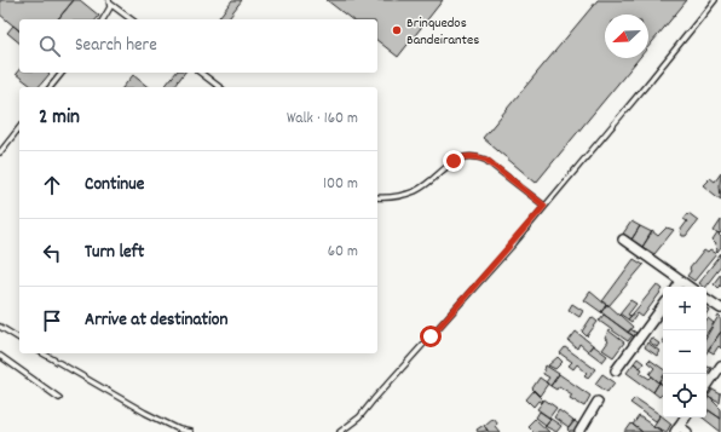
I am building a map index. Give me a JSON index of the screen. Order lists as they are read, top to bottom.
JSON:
{
  "places": ["Brinquedos Bandeirantes"],
  "north": "bottom left",
  "page": {
    "search": "Search here",
    "heading": ["2 min", "Walk · 160 m"],
    "list": [
      ["Continue", "100 m"],
      ["Turn left", "60 m"],
      "Arrive at destination"
    ],
    "map_buttons": ["+", "−"]
  }
}
